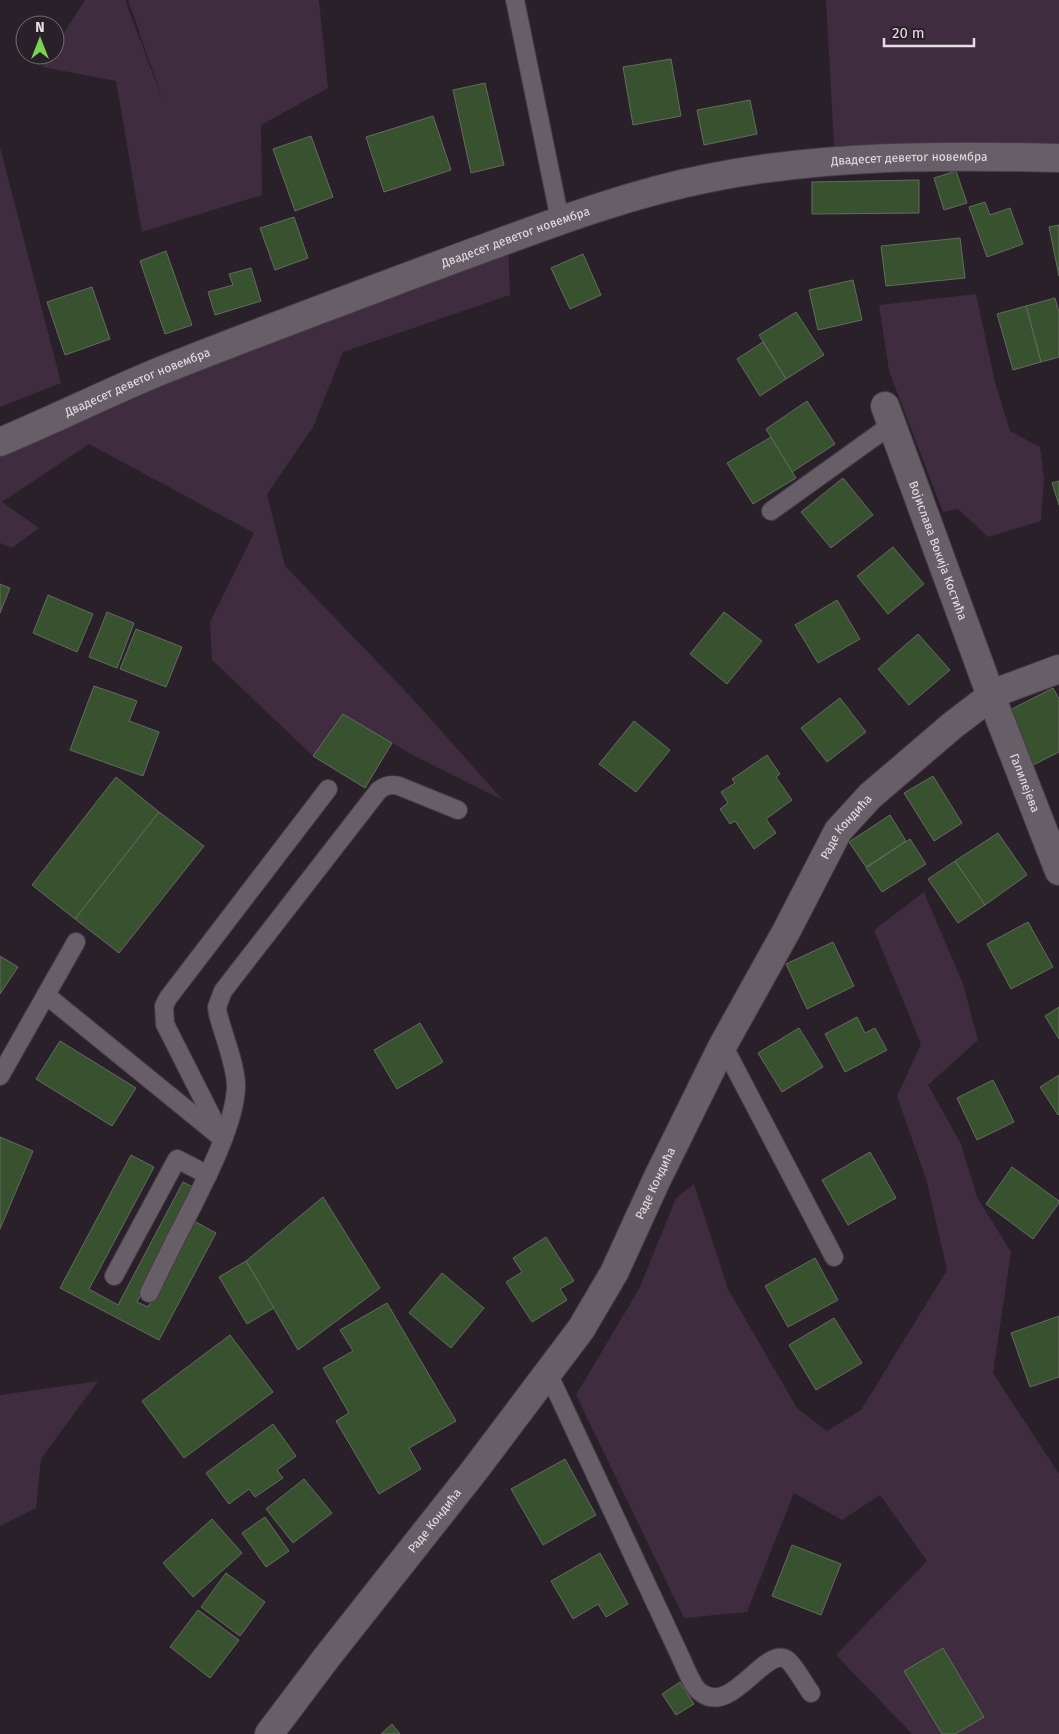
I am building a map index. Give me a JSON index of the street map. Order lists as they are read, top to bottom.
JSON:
{
  "streets": {
    "street": [
      "Двадесет деветог новембра",
      "Војислава Вокија Костића",
      "Галилејева",
      "Раде Кондића"
    ]
  },
  "crossings": [
    ["Војислава Вокија Костића", "Галилејева"],
    ["Војислава Вокија Костића", "Раде Кондића"],
    ["Галилејева", "Раде Кондића"]
  ],
  "scale_bar": "20 m",
  "north": "top"
}
